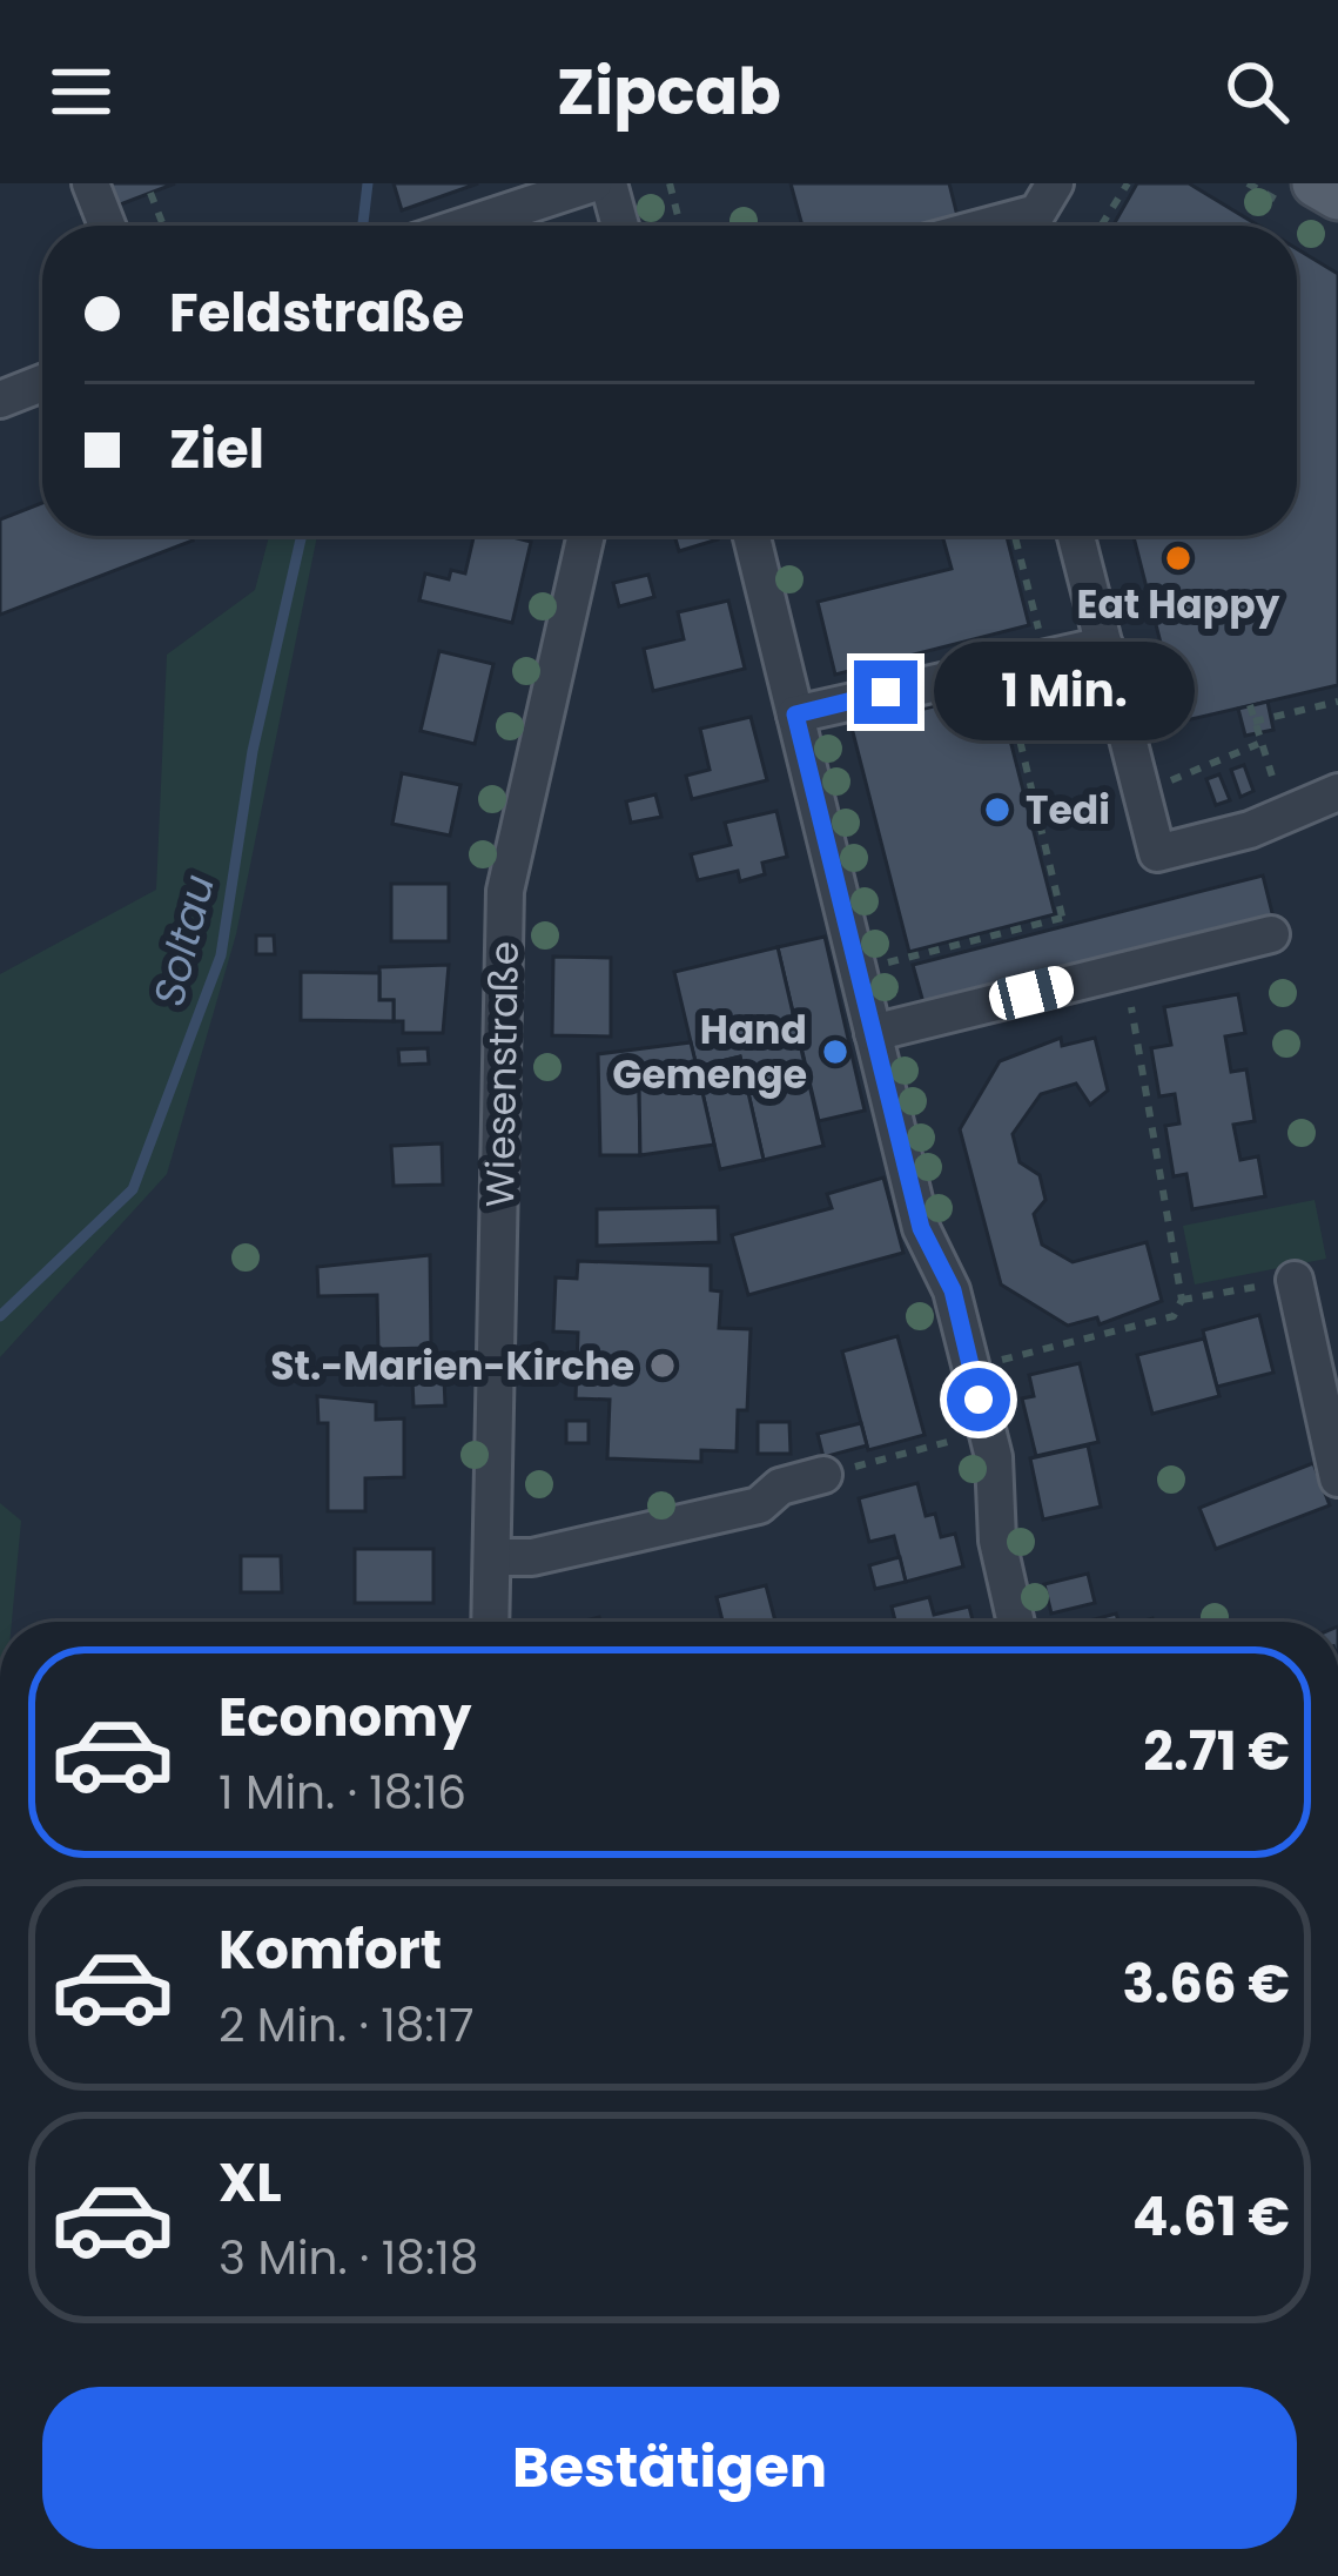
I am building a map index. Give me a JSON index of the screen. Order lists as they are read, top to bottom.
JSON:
{
  "streets": {
    "street": ["Wiesenstraße"]
  },
  "water": ["Soltau"],
  "places": [
    "Eat Happy",
    "Tedi",
    "Hand Gemenge",
    "St.-Marien-Kirche"
  ],
  "page": {
    "header": "Zipcab",
    "banner": ["Feldstraße", "Ziel"],
    "bubble": "1 Min.",
    "list": [
      {
        "name": "Economy",
        "note": "1 Min. · 18:16",
        "value": "2.71 €"
      },
      {
        "name": "Komfort",
        "note": "2 Min. · 18:17",
        "value": "3.66 €"
      },
      {
        "name": "XL",
        "note": "3 Min. · 18:18",
        "value": "4.61 €"
      }
    ],
    "buttons": "Bestätigen"
  }
}
